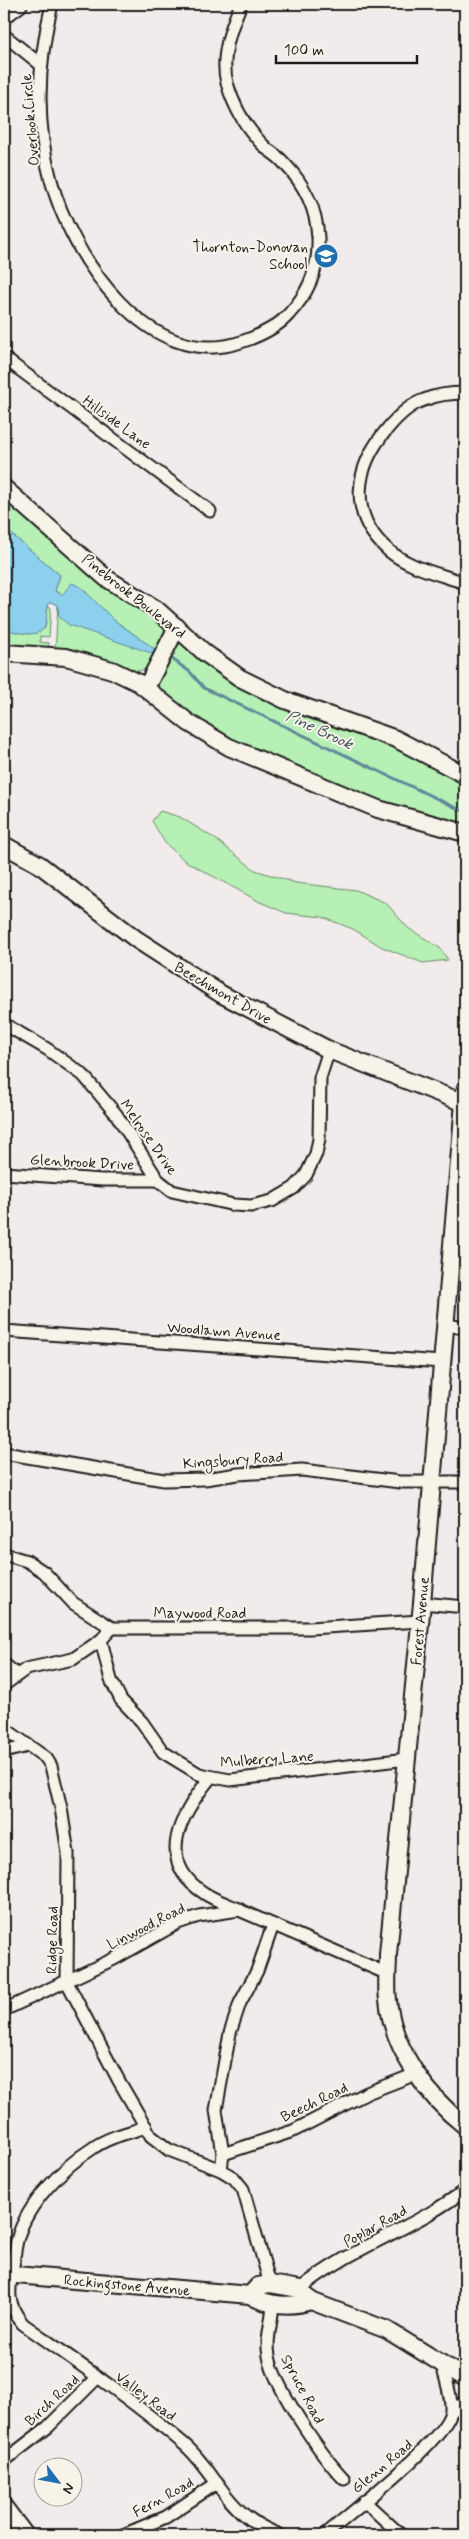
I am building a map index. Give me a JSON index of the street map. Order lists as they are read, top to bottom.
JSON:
{
  "streets": {
    "street": [
      "Overlook Circle",
      "Hillside Lane",
      "Pinebrook Boulevard",
      "Beechmont Drive",
      "Melrose Drive",
      "Glenbrook Drive",
      "Woodlawn Avenue",
      "Kingsbury Road",
      "Maywood Road",
      "Forest Avenue",
      "Mulberry Lane",
      "Linwood Road",
      "Ridge Road",
      "Beech Road",
      "Poplar Road",
      "Rockingstone Avenue",
      "Spruce Road",
      "Valley Road",
      "Birch Road",
      "Glenn Road",
      "Fern Road"
    ]
  },
  "crossings": [
    ["Beechmont Drive", "Melrose Drive"],
    ["Beechmont Drive", "Forest Avenue"],
    ["Melrose Drive", "Glenbrook Drive"],
    ["Woodlawn Avenue", "Forest Avenue"],
    ["Kingsbury Road", "Forest Avenue"],
    ["Maywood Road", "Forest Avenue"],
    ["Forest Avenue", "Mulberry Lane"],
    ["Forest Avenue", "Beech Road"],
    ["Linwood Road", "Ridge Road"],
    ["Ridge Road", "Rockingstone Avenue"],
    ["Ridge Road", "Valley Road"],
    ["Poplar Road", "Rockingstone Avenue"],
    ["Rockingstone Avenue", "Spruce Road"],
    ["Rockingstone Avenue", "Valley Road"],
    ["Valley Road", "Birch Road"],
    ["Valley Road", "Fern Road"]
  ],
  "water": ["Pine Brook"],
  "places": {
    "school or university": ["Thornton-Donovan School"]
  },
  "scale_bar": "100 m",
  "north": "bottom right"
}
